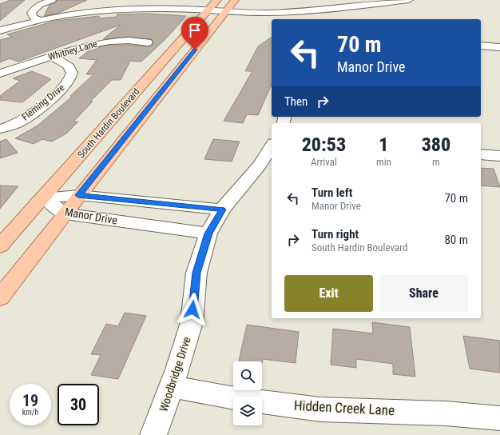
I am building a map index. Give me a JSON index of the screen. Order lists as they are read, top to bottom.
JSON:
{
  "streets": {
    "main road": ["South Hardin Boulevard"],
    "street": [
      "Whitney Lane",
      "Fleming Drive",
      "Manor Drive",
      "Woodbridge Drive",
      "Hidden Creek Lane"
    ]
  },
  "crossings": [
    ["Whitney Lane", "Fleming Drive"],
    ["South Hardin Boulevard", "Manor Drive"],
    ["Manor Drive", "Woodbridge Drive"],
    ["Woodbridge Drive", "Hidden Creek Lane"]
  ],
  "page": {
    "turn": ["70 m", "Manor Drive"],
    "then": "Then",
    "eta": [
      "20:53",
      "Arrival",
      "1",
      "min",
      "380",
      "m"
    ],
    "list": [
      {
        "name": "Turn left",
        "note": "Manor Drive",
        "value": "70 m"
      },
      {
        "name": "Turn right",
        "note": "South Hardin Boulevard",
        "value": "80 m"
      }
    ],
    "buttons": ["Exit", "Share"],
    "speed": "19 km/h",
    "limit": "30"
  }
}
